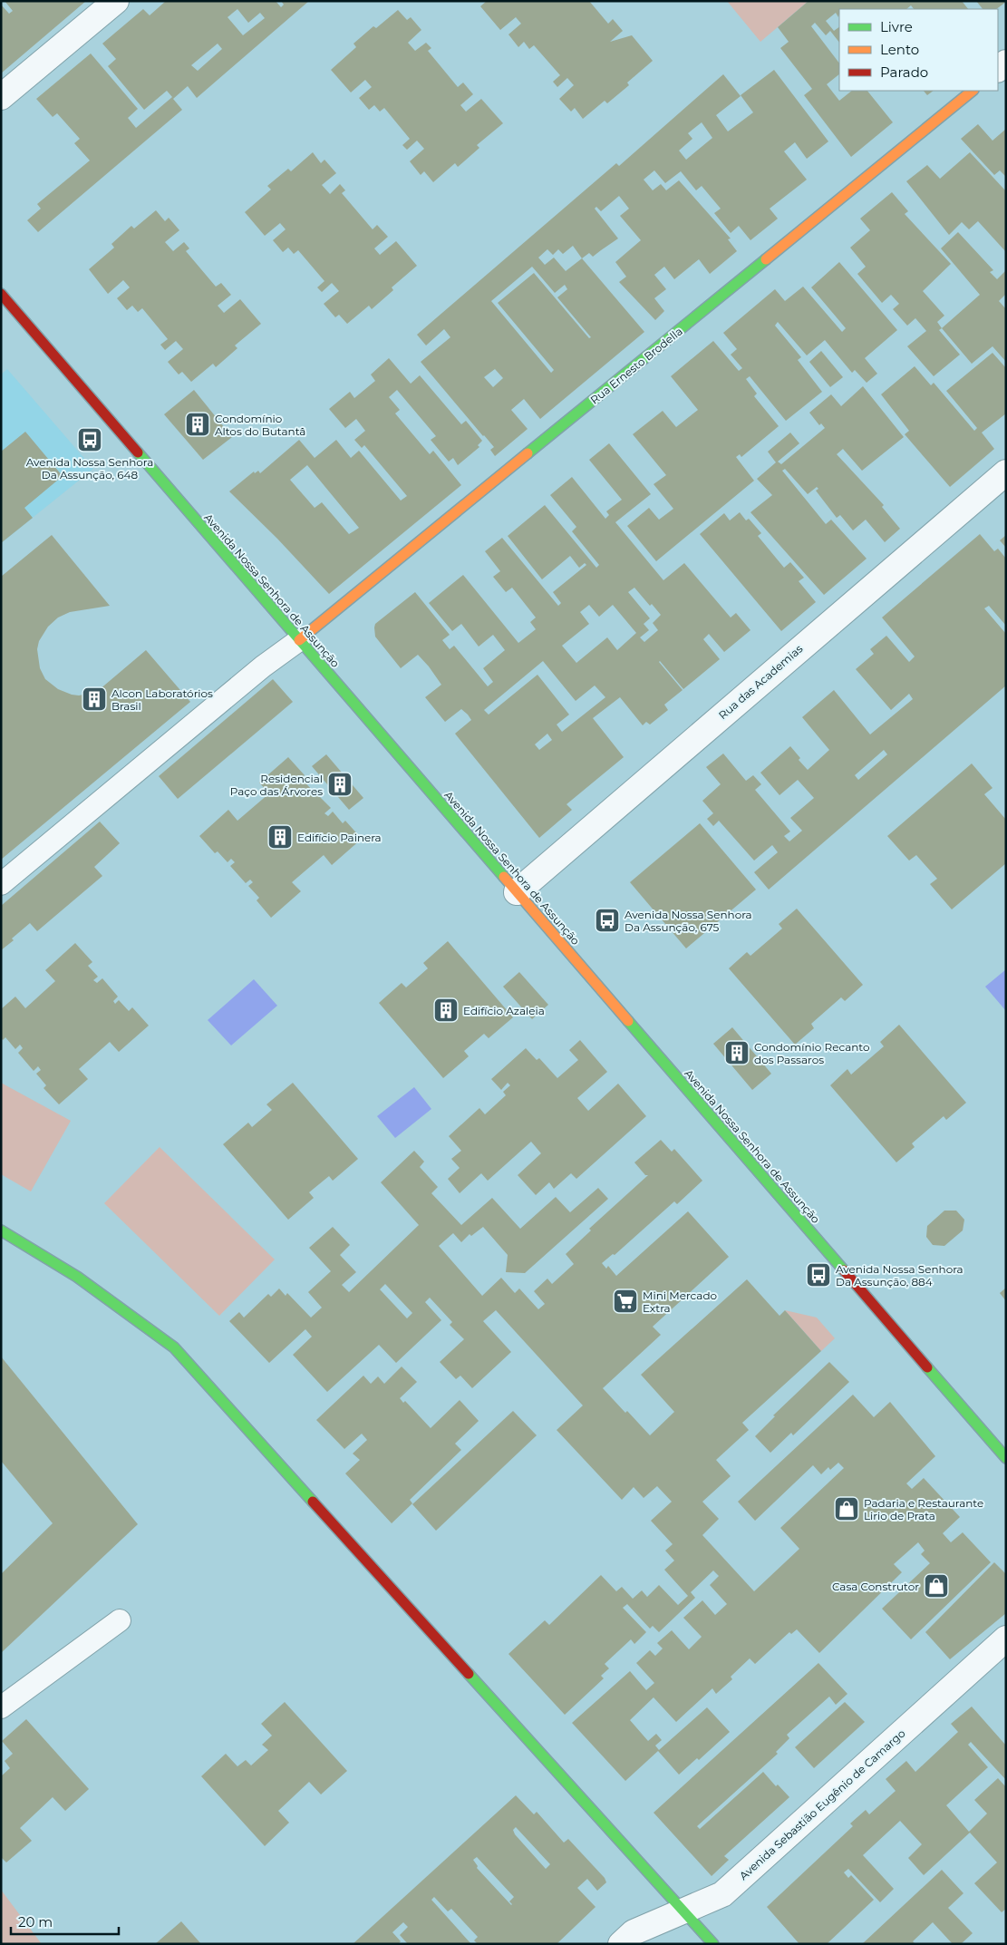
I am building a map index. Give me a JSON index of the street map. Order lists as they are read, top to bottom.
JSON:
{
  "streets": {
    "street": [
      "Rua Ernesto Brodella",
      "Avenida Nossa Senhora de Assunção",
      "Rua das Academias",
      "Avenida Sebastião Eugênio de Camargo"
    ]
  },
  "crossings": [
    ["Rua Ernesto Brodella", "Avenida Nossa Senhora de Assunção"],
    ["Avenida Nossa Senhora de Assunção", "Rua das Academias"]
  ],
  "places": {
    "building": [
      "Condomínio Altos do Butantâ",
      "Alcon Laboratórios Brasil",
      "Residencial Paço das Árvores",
      "Edifício Painera",
      "Edifício Azaleia",
      "Condomínio Recanto dos Passaros"
    ],
    "bus stop": ["Avenida Nossa Senhora Da Assunção, 648", "Avenida Nossa Senhora Da Assunção, 675", "Avenida Nossa Senhora Da Assunção, 884"],
    "supermarket": ["Mini Mercado Extra"],
    "shop": ["Padaria e Restaurante Lirio de Prata", "Casa Construtor"]
  },
  "legend": ["Livre", "Lento", "Parado"],
  "scale_bar": "20 m"
}
